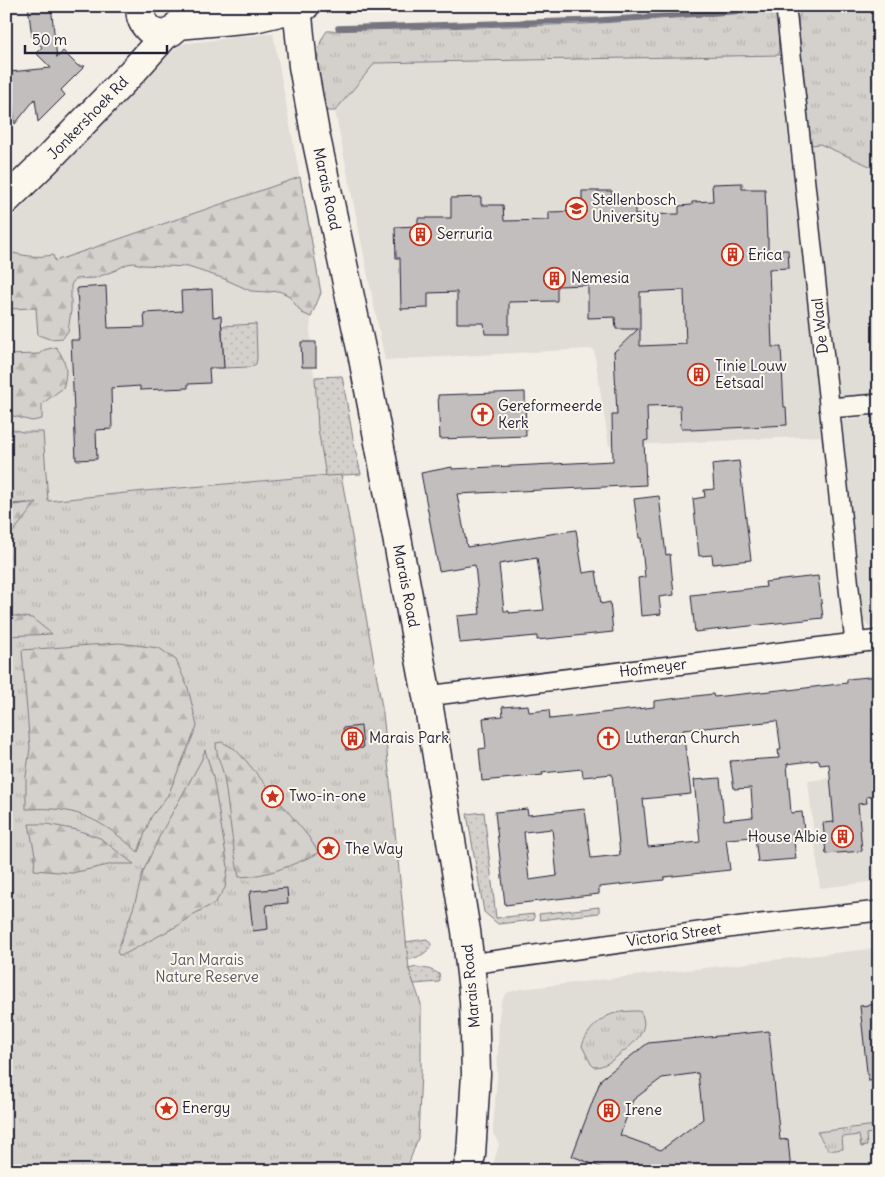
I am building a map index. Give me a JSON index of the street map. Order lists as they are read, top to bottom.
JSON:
{
  "streets": {
    "street": [
      "Jonkershoek Rd",
      "Marais Road",
      "De Waal",
      "Hofmeyer",
      "Victoria Street"
    ]
  },
  "crossings": [
    ["Marais Road", "Hofmeyer"],
    ["Marais Road", "Victoria Street"],
    ["De Waal", "Hofmeyer"]
  ],
  "parks": ["Jan Marais Nature Reserve"],
  "places": {
    "school or university": ["Stellenbosch University"],
    "building": [
      "Serruria",
      "Erica",
      "Nemesia",
      "Tinie Louw Eetsaal",
      "Marais Park",
      "House Albie",
      "Irene"
    ],
    "church": ["Gereformeerde Kerk", "Lutheran Church"],
    "place": ["Two-in-one", "The Way", "Energy"]
  },
  "scale_bar": "50 m"
}
